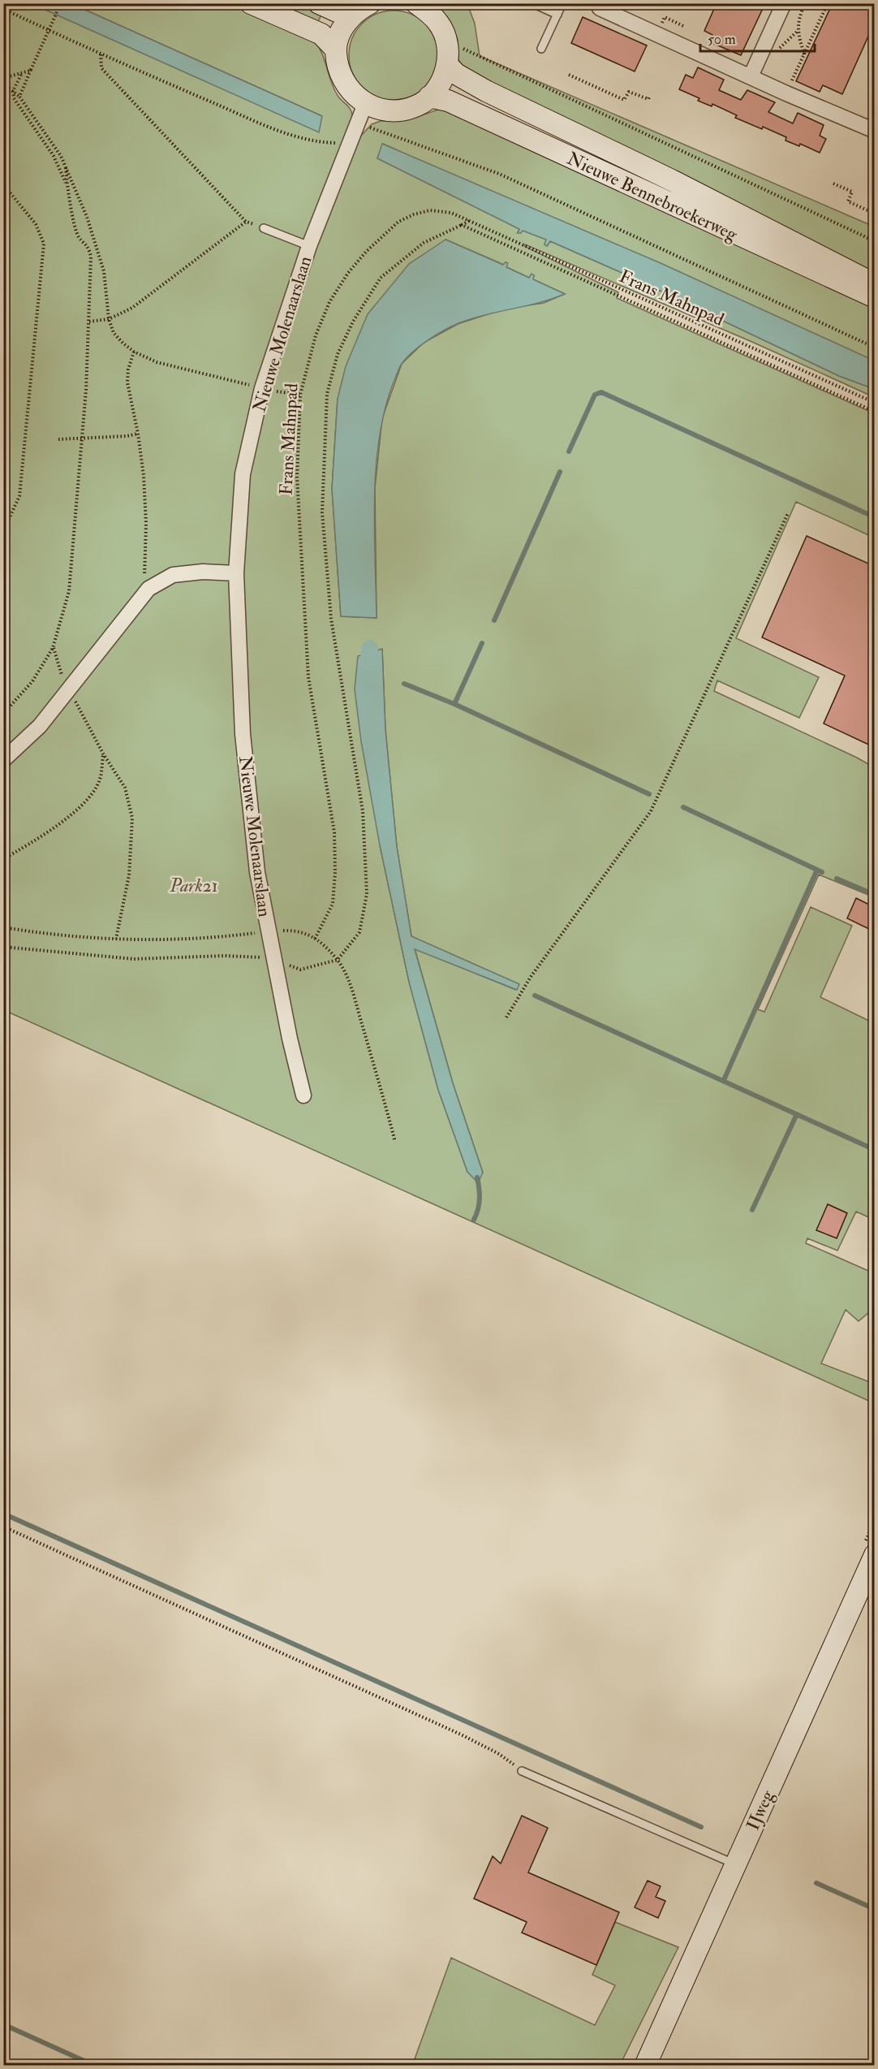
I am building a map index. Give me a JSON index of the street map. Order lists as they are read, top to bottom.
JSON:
{
  "streets": {
    "main road": ["Nieuwe Bennebroekerweg", "IJweg"],
    "street": ["Nieuwe Molenaarslaan"],
    "path": ["Frans Mahnpad"]
  },
  "parks": ["Park21"],
  "scale_bar": "50 m"
}
